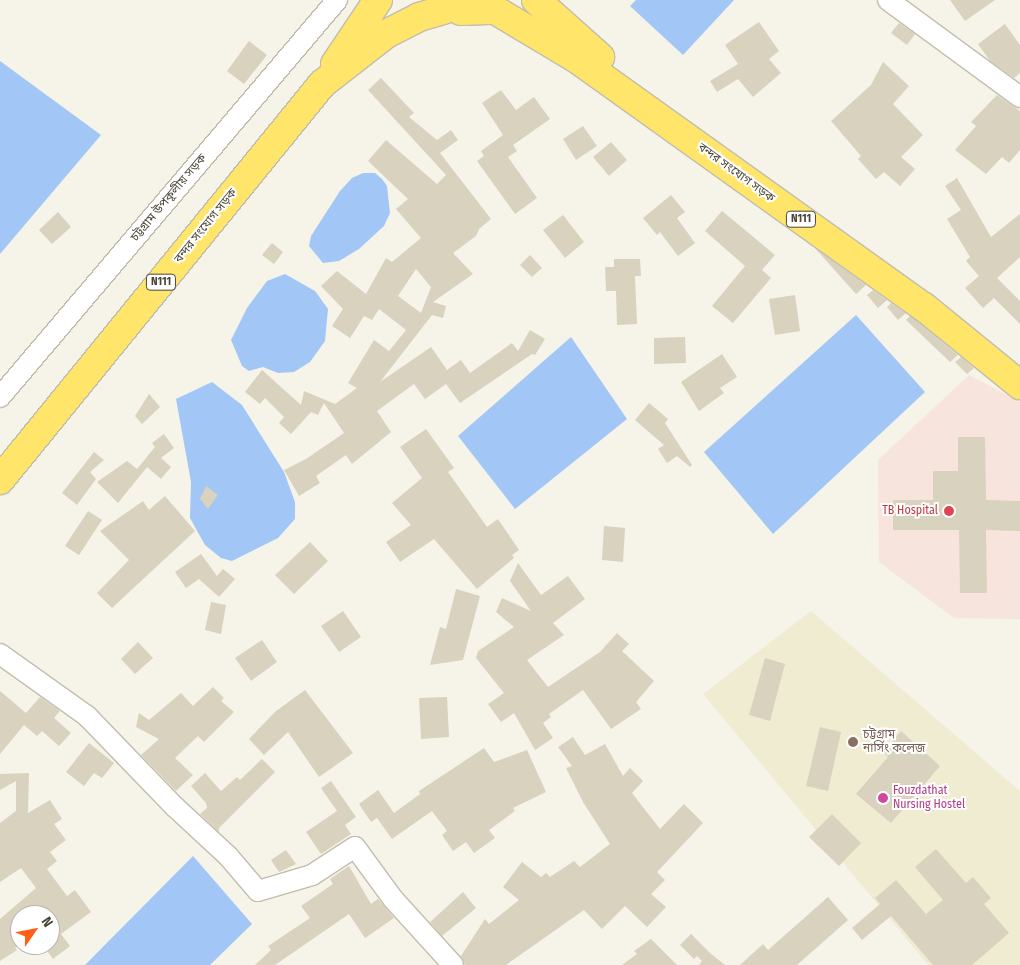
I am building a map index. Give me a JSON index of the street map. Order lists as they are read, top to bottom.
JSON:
{
  "streets": {
    "highway": ["বন্দর সংযোগ সড়ক", "N111"],
    "street": ["চট্টগ্রাম উপকূলীয় সড়ক"]
  },
  "crossings": [
    ["বন্দর সংযোগ সড়ক", "N111"]
  ],
  "places": ["TB Hospital", "চট্টগ্রাম নার্সিং কলেজ", "Fouzdathat Nursing Hostel"],
  "north": "top right"
}
